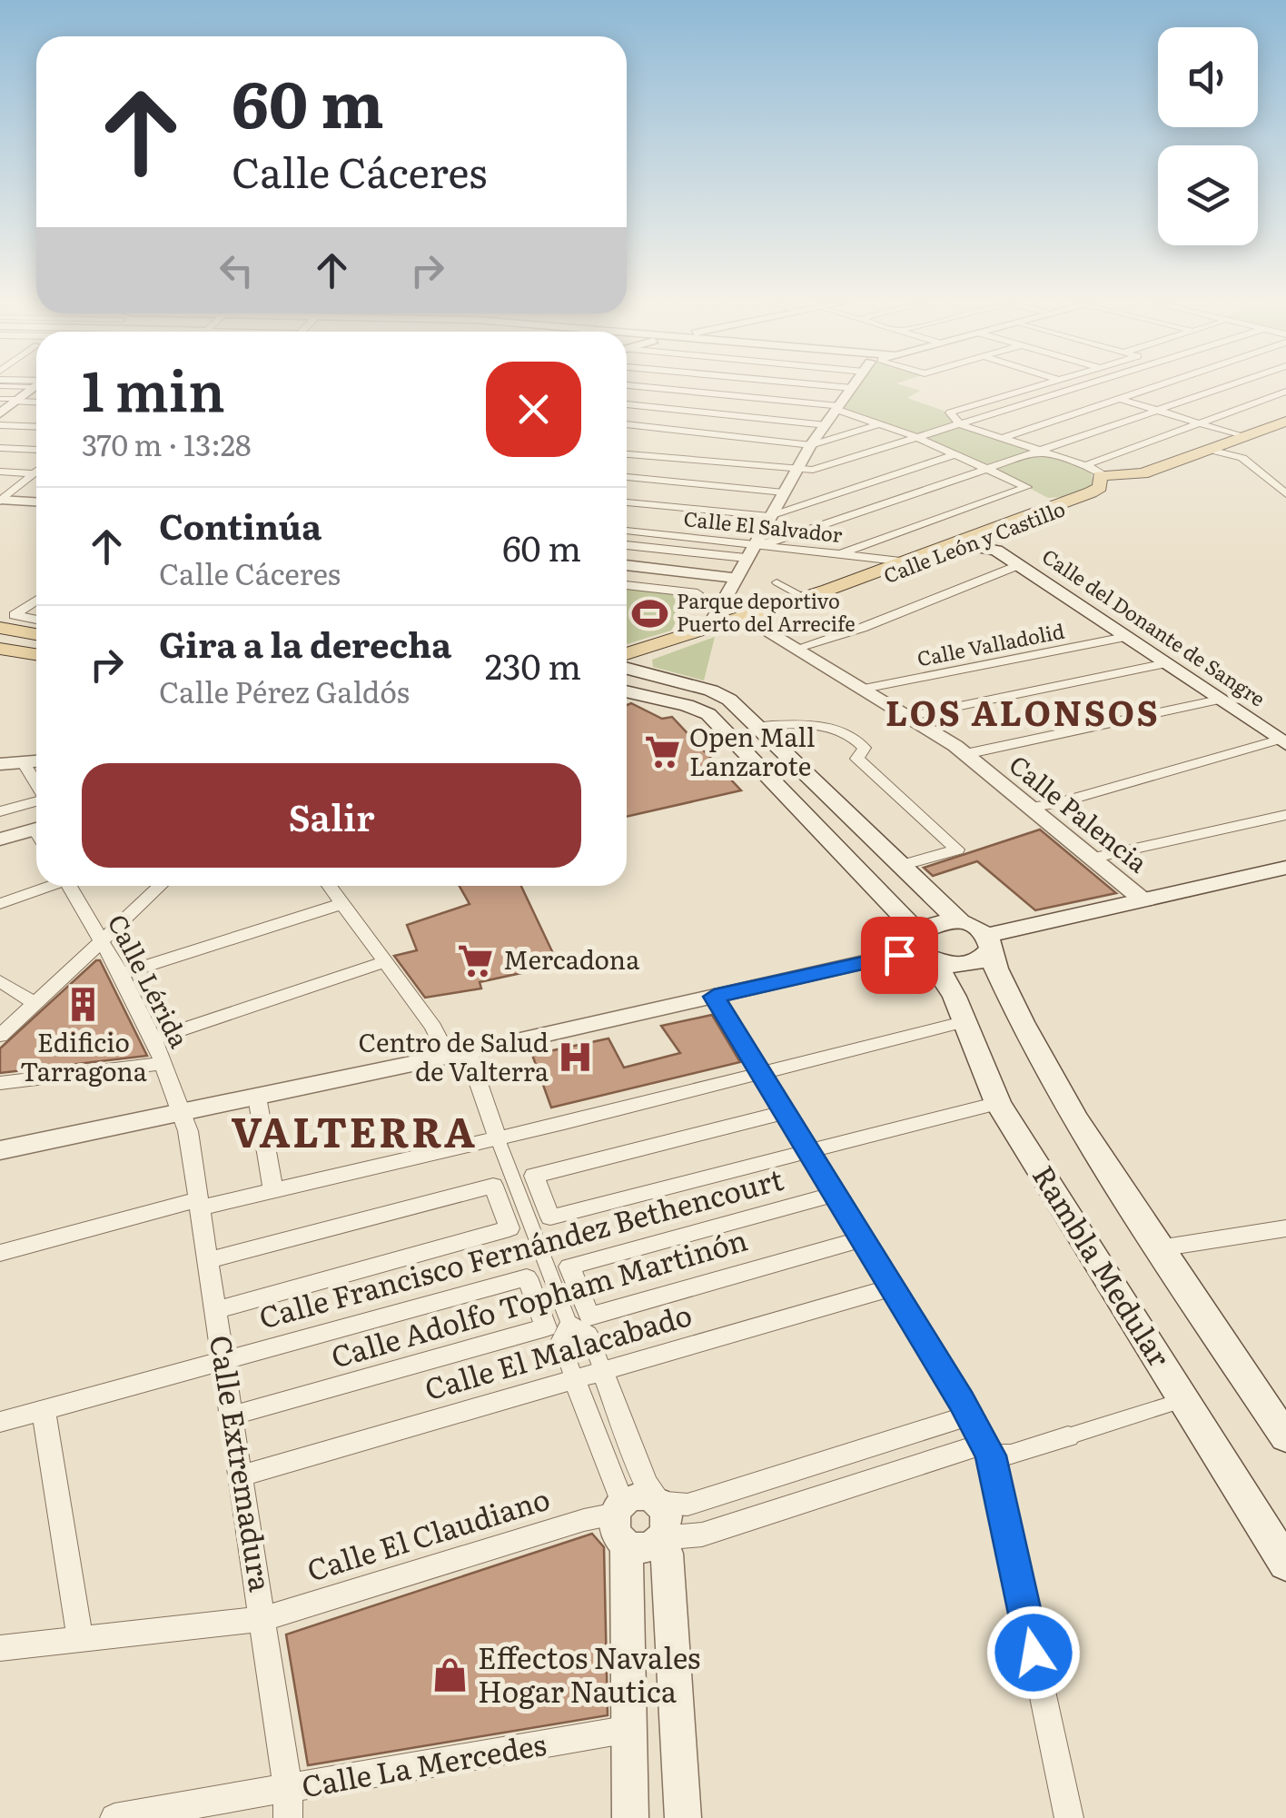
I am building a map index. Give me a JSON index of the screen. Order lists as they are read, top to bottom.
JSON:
{
  "streets": {
    "main road": ["Calle León y Castillo", "Calle del Donante de Sangre", "Rambla Medular"],
    "street": [
      "Calle El Salvador",
      "Calle Valladolid",
      "Calle Palencia",
      "Calle Lérida",
      "Calle Francisco Fernández Bethencourt",
      "Calle Adolfo Topham Martinón",
      "Calle El Malacabado",
      "Calle Extremadura",
      "Calle El Claudiano",
      "Calle La Mercedes"
    ]
  },
  "crossings": [
    ["Calle El Salvador", "Calle León y Castillo"],
    ["Calle León y Castillo", "Calle del Donante de Sangre"],
    ["Calle León y Castillo", "Calle Palencia"],
    ["Calle del Donante de Sangre", "Calle Valladolid"],
    ["Calle Valladolid", "Calle Palencia"],
    ["Calle Lérida", "Calle Extremadura"],
    ["Calle Francisco Fernández Bethencourt", "Calle Extremadura"],
    ["Calle Adolfo Topham Martinón", "Calle Extremadura"],
    ["Calle El Malacabado", "Calle Extremadura"],
    ["Calle Extremadura", "Calle El Claudiano"],
    ["Calle Extremadura", "Calle La Mercedes"]
  ],
  "districts": ["LOS ALONSOS", "VALTERRA"],
  "places": {
    "sports": ["Parque deportivo Puerto del Arrecife"],
    "supermarket": ["Open Mall Lanzarote", "Mercadona"],
    "building": ["Edificio Tarragona"],
    "hospital": ["Centro de Salud de Valterra"],
    "shop": ["Effectos Navales Hogar Nautica"]
  },
  "page": {
    "turn": ["60 m", "Calle Cáceres"],
    "heading": ["1 min", "370 m · 13:28"],
    "list": [
      {
        "name": "Continúa",
        "note": "Calle Cáceres",
        "value": "60 m"
      },
      {
        "name": "Gira a la derecha",
        "note": "Calle Pérez Galdós",
        "value": "230 m"
      }
    ],
    "buttons": "Salir"
  }
}
